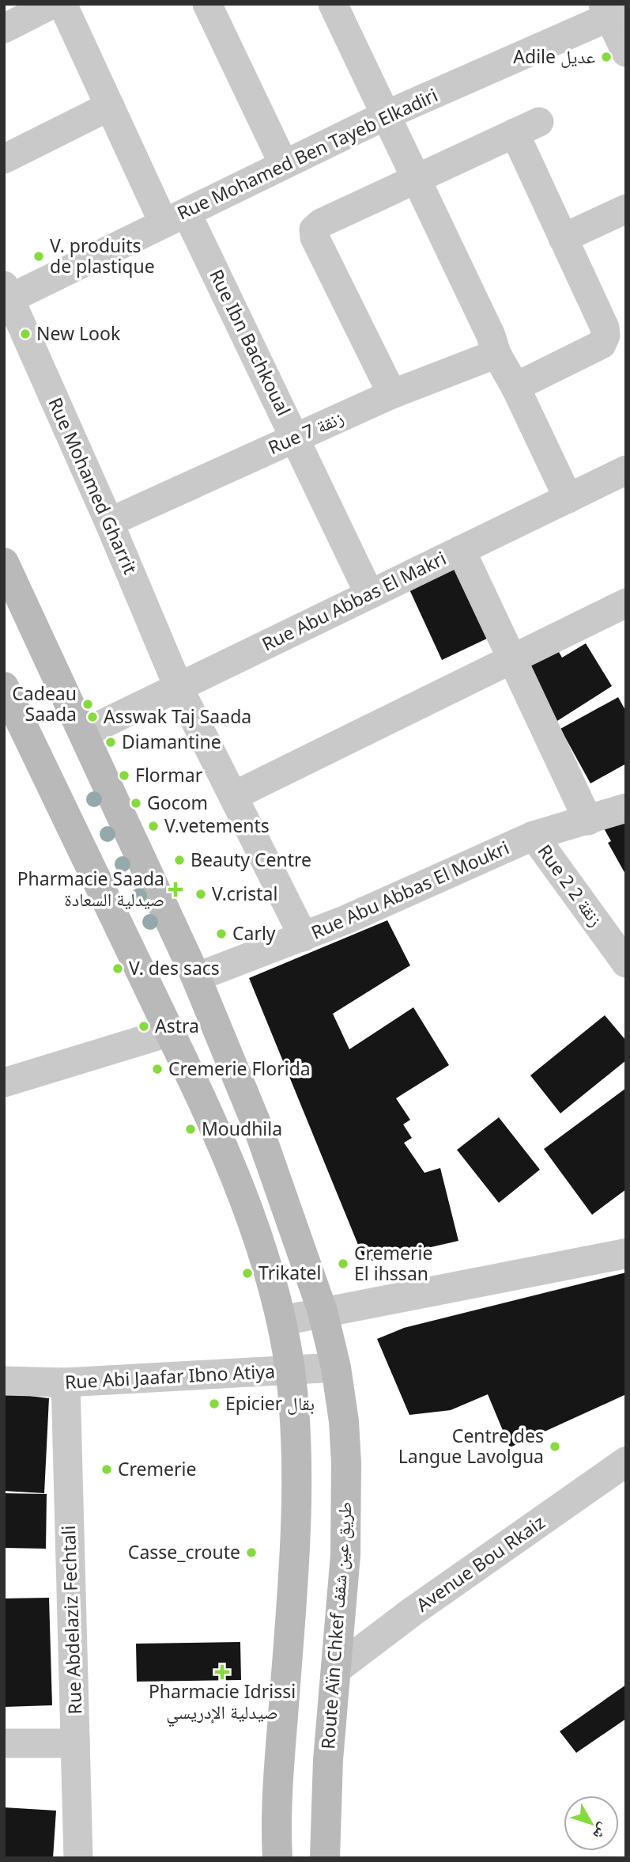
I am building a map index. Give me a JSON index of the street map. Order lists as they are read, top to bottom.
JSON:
{
  "streets": {
    "main road": ["Route Aïn Chkef طريق عين شقف"],
    "street": [
      "Rue Mohamed Ben Tayeb Elkadiri",
      "Rue Ibn Bachkoual",
      "Rue 7 زنقة",
      "Rue Mohamed Gharrit",
      "Rue Abu Abbas El Makri",
      "Rue 2 زنقة 2",
      "Rue Abu Abbas El Moukri",
      "Rue Abi Jaafar Ibno Atiya",
      "Avenue Bou Rkaiz",
      "Rue Abdelaziz Fechtali"
    ]
  },
  "crossings": [
    ["Rue Mohamed Ben Tayeb Elkadiri", "Rue Ibn Bachkoual"],
    ["Rue Mohamed Ben Tayeb Elkadiri", "Rue Mohamed Gharrit"],
    ["Rue Ibn Bachkoual", "Rue 7 زنقة"],
    ["Rue Ibn Bachkoual", "Rue Abu Abbas El Makri"],
    ["Rue 7 زنقة", "Rue Mohamed Gharrit"],
    ["Rue Mohamed Gharrit", "Rue Abu Abbas El Makri"],
    ["Rue Mohamed Gharrit", "Rue Abu Abbas El Moukri"],
    ["Rue Abu Abbas El Makri", "Route Aïn Chkef طريق عين شقف"],
    ["Rue 2 زنقة 2", "Rue Abu Abbas El Moukri"],
    ["Rue Abu Abbas El Moukri", "Route Aïn Chkef طريق عين شقف"],
    ["Rue Abi Jaafar Ibno Atiya", "Rue Abdelaziz Fechtali"],
    ["Rue Abi Jaafar Ibno Atiya", "Route Aïn Chkef طريق عين شقف"],
    ["Avenue Bou Rkaiz", "Route Aïn Chkef طريق عين شقف"]
  ],
  "places": {
    "other": [
      "Adile عديل",
      "V. produits de plastique",
      "New Look",
      "Cadeau Saada",
      "Asswak Taj Saada",
      "Diamantine",
      "Flormar",
      "Gocom",
      "V.vetements",
      "Beauty Centre",
      "V.cristal",
      "Carly",
      "V. des sacs",
      "Astra",
      "Cremerie Florida",
      "Moudhila",
      "Cremerie El ihssan",
      "Trikatel",
      "Epicier بقال",
      "Centre des Langue Lavolgua",
      "Cremerie",
      "Casse_croute"
    ],
    "health": ["Pharmacie Saada صيدلية السعادة", "Pharmacie Idrissi صيدلية الإدريسي"]
  },
  "north": "bottom right"
}
